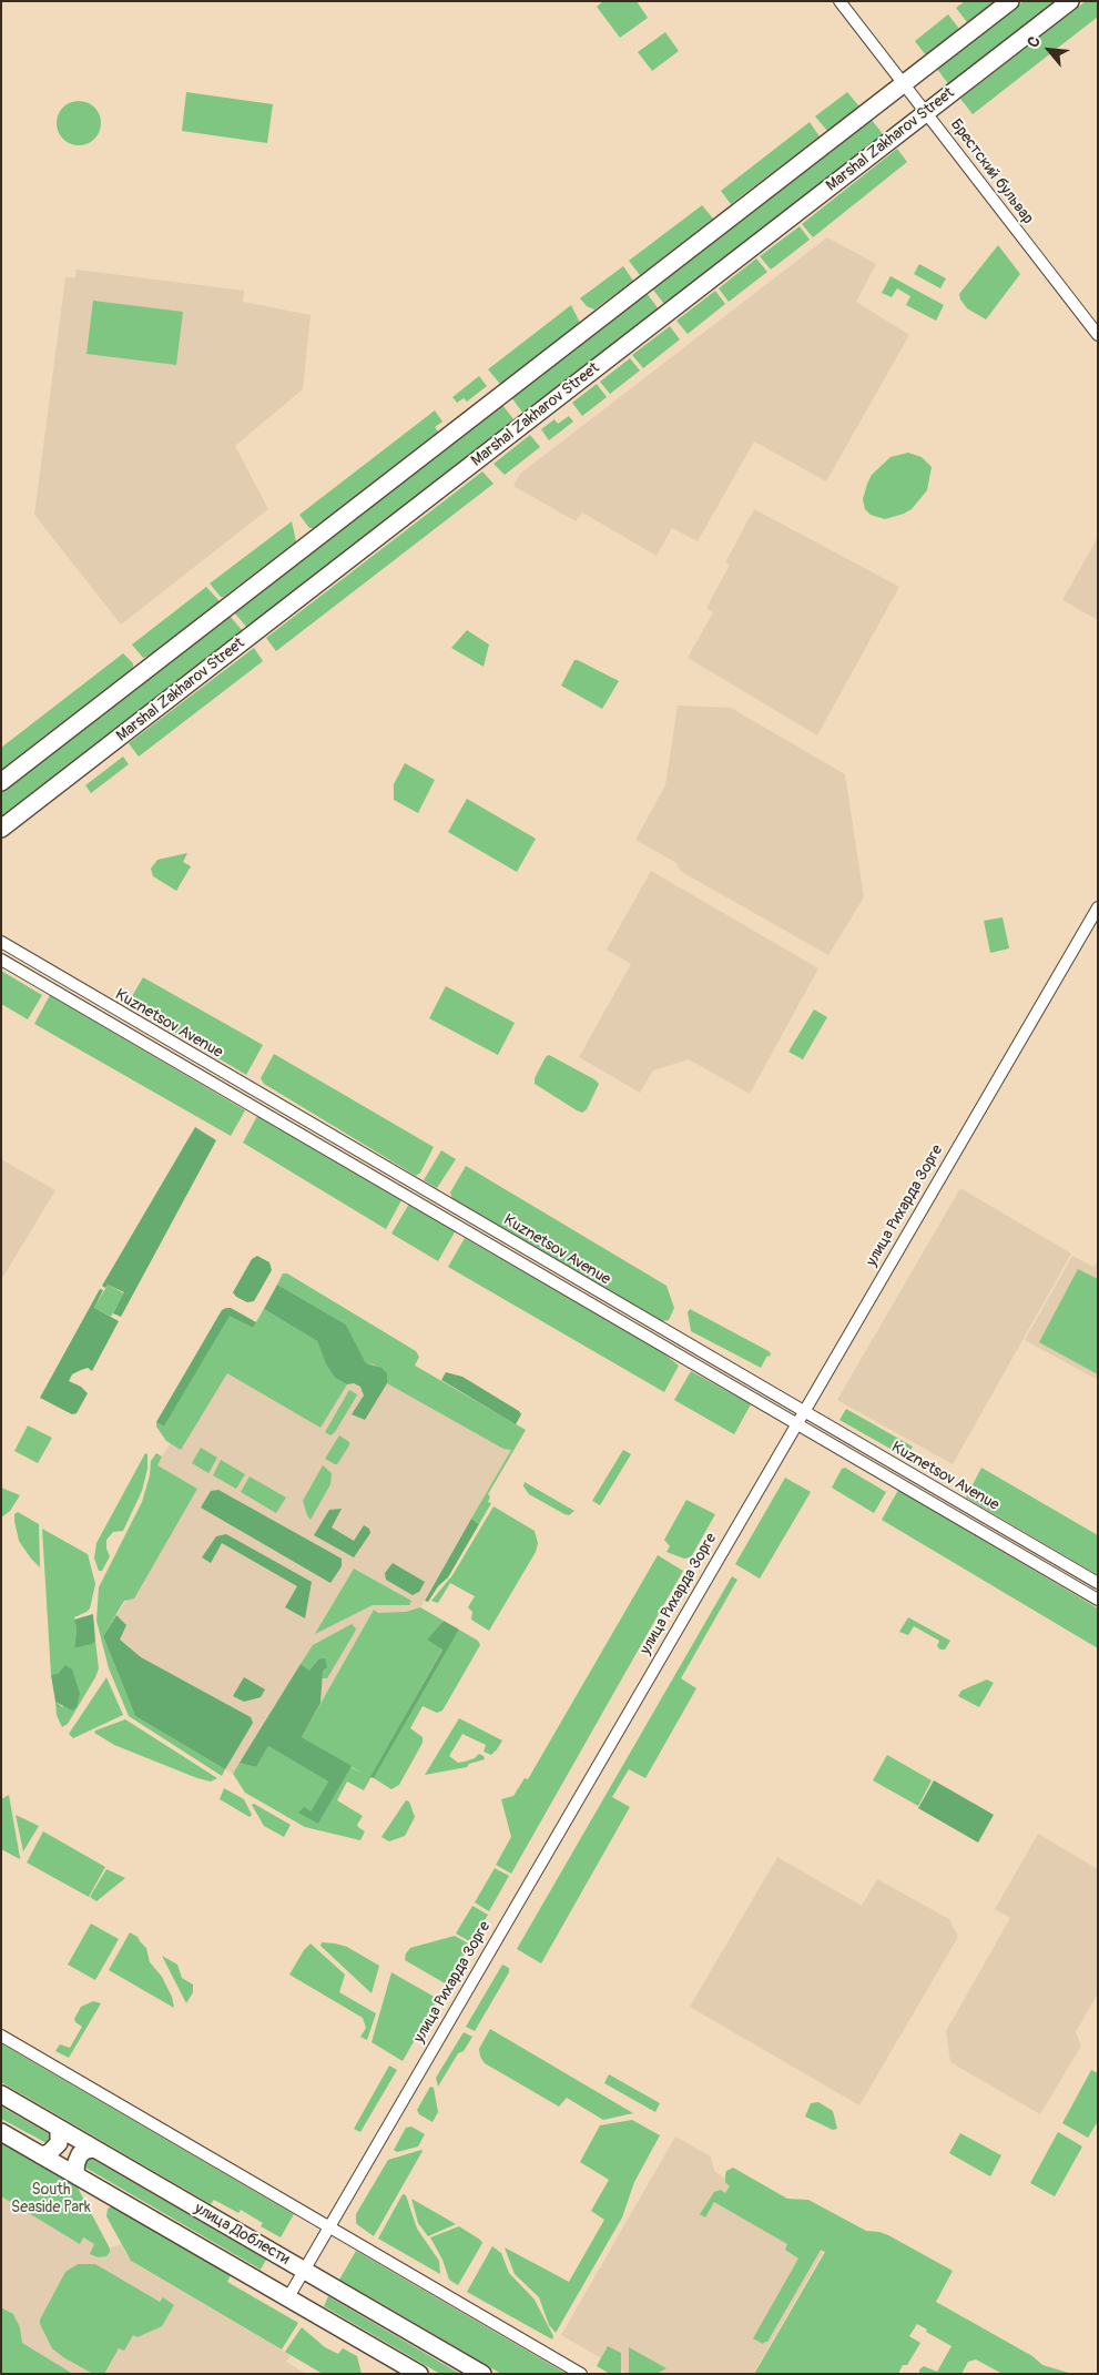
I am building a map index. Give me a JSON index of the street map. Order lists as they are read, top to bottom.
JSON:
{
  "streets": {
    "street": [
      "Marshal Zakharov Street",
      "Брестский бульвар",
      "Kuznetsov Avenue",
      "улица Рихарда Зорге",
      "улица Доблести"
    ]
  },
  "crossings": [
    ["Marshal Zakharov Street", "Брестский бульвар"],
    ["Kuznetsov Avenue", "улица Рихарда Зорге"],
    ["улица Рихарда Зорге", "улица Доблести"]
  ],
  "parks": ["South Seaside Park"],
  "north": "top left"
}
